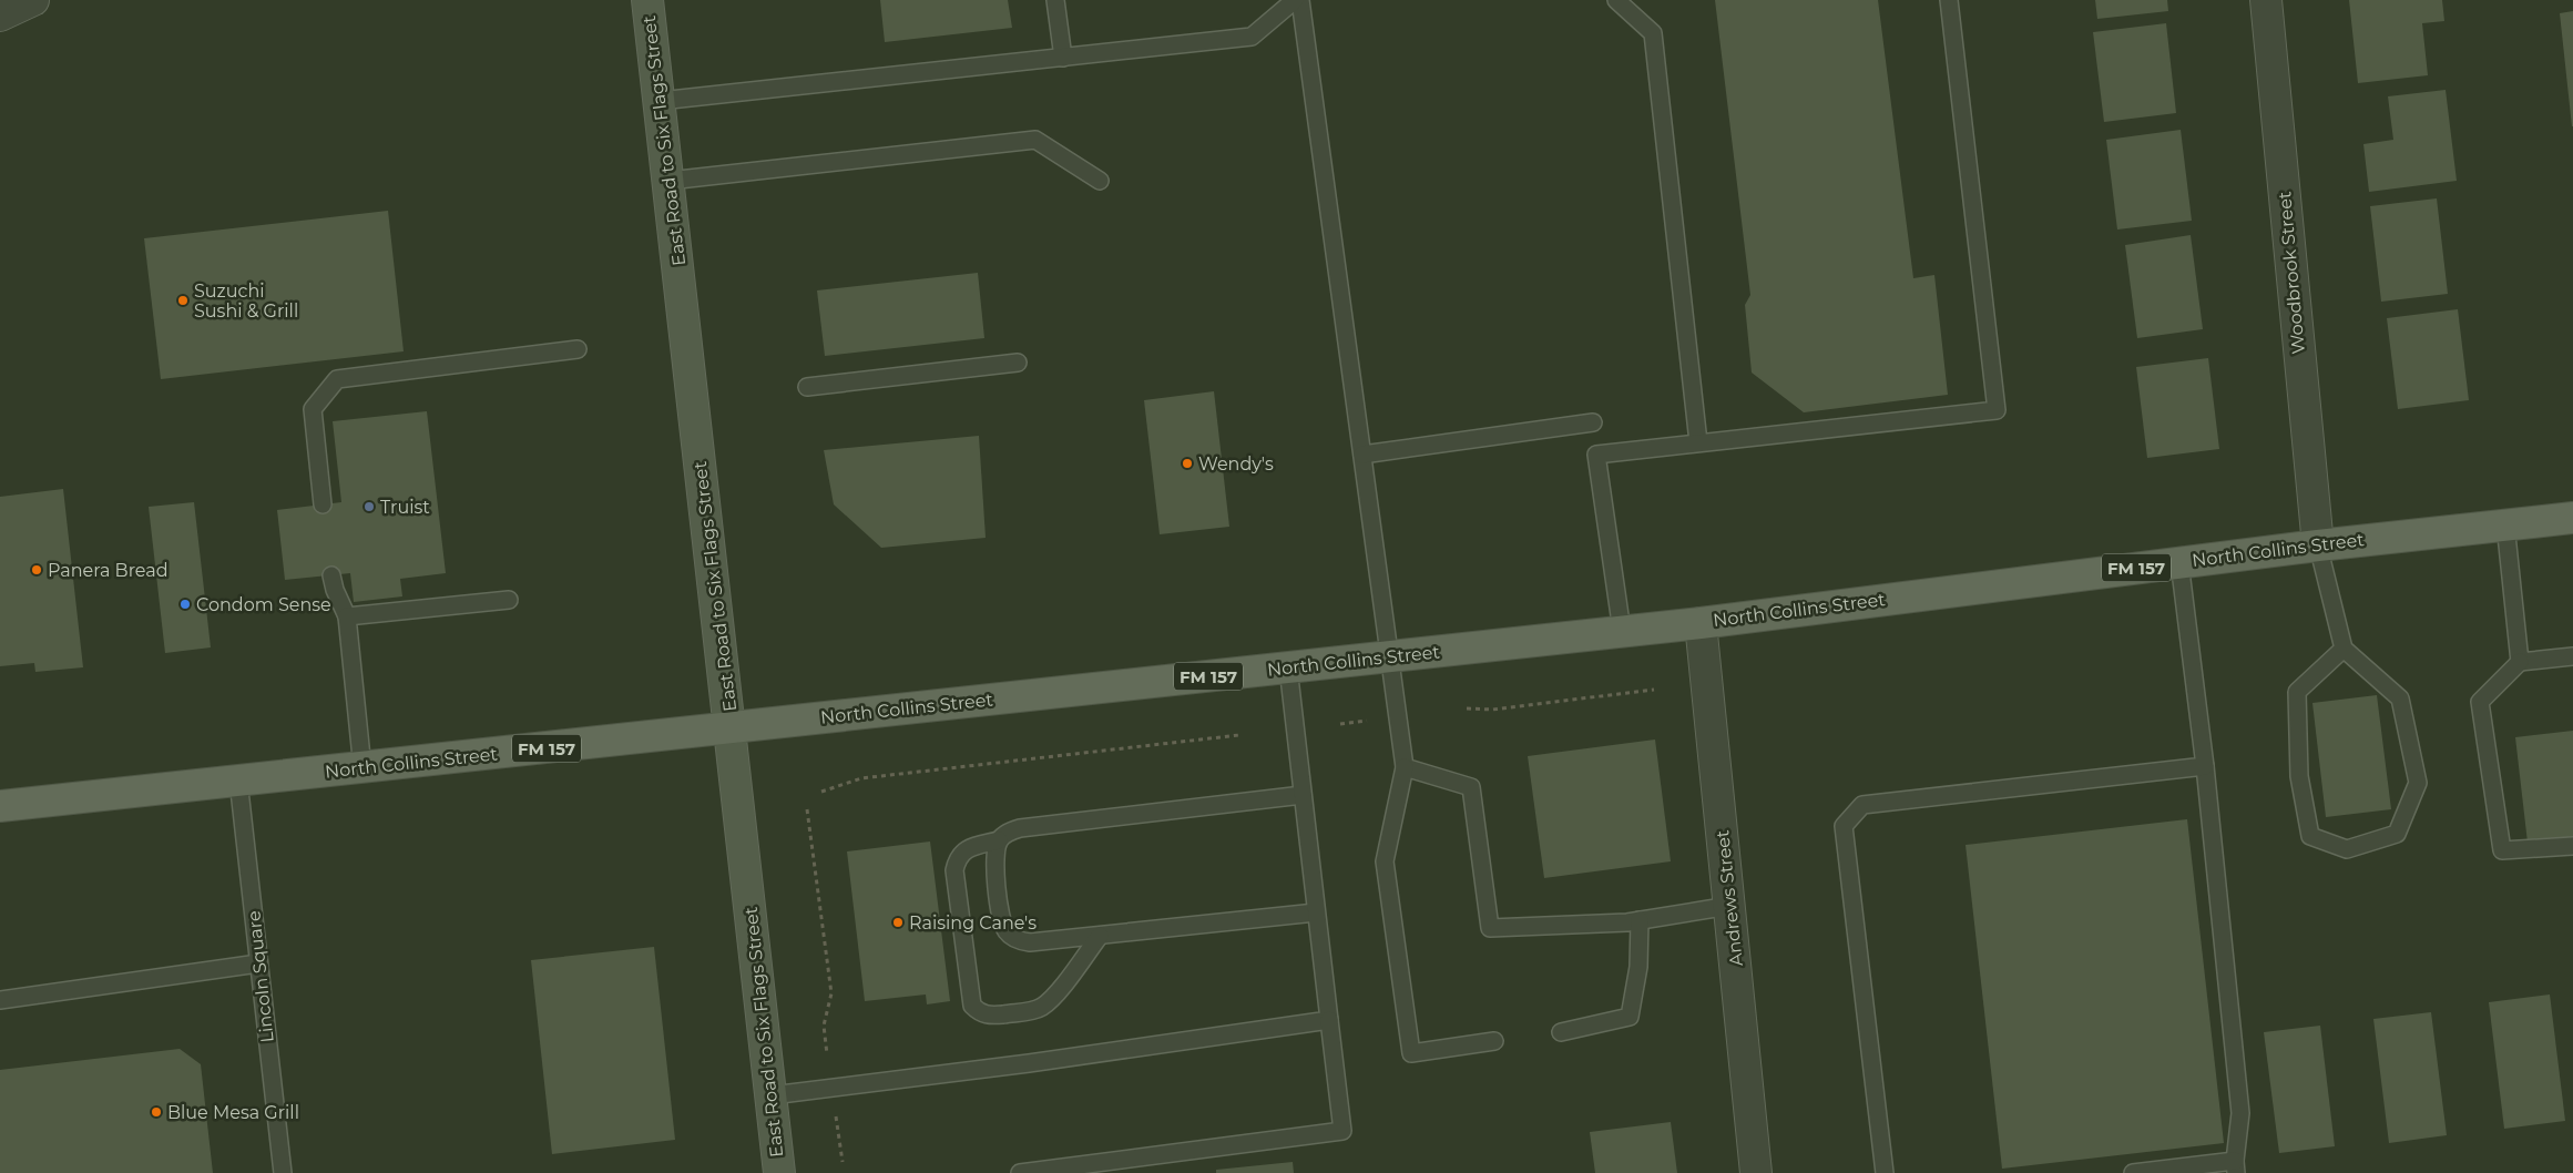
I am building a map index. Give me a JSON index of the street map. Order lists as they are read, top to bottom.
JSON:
{
  "streets": {
    "main road": ["North Collins Street", "FM 157"],
    "street": ["East Road to Six Flags Street", "Woodbrook Street", "Andrews Street"],
    "lane": ["Lincoln Square"]
  },
  "crossings": [
    ["East Road to Six Flags Street", "North Collins Street"],
    ["Woodbrook Street", "North Collins Street"],
    ["North Collins Street", "Andrews Street"],
    ["North Collins Street", "Lincoln Square"]
  ],
  "places": [
    "Suzuchi Sushi & Grill",
    "Wendy's",
    "Truist",
    "Panera Bread",
    "Condom Sense",
    "Raising Cane's",
    "Blue Mesa Grill"
  ]
}
